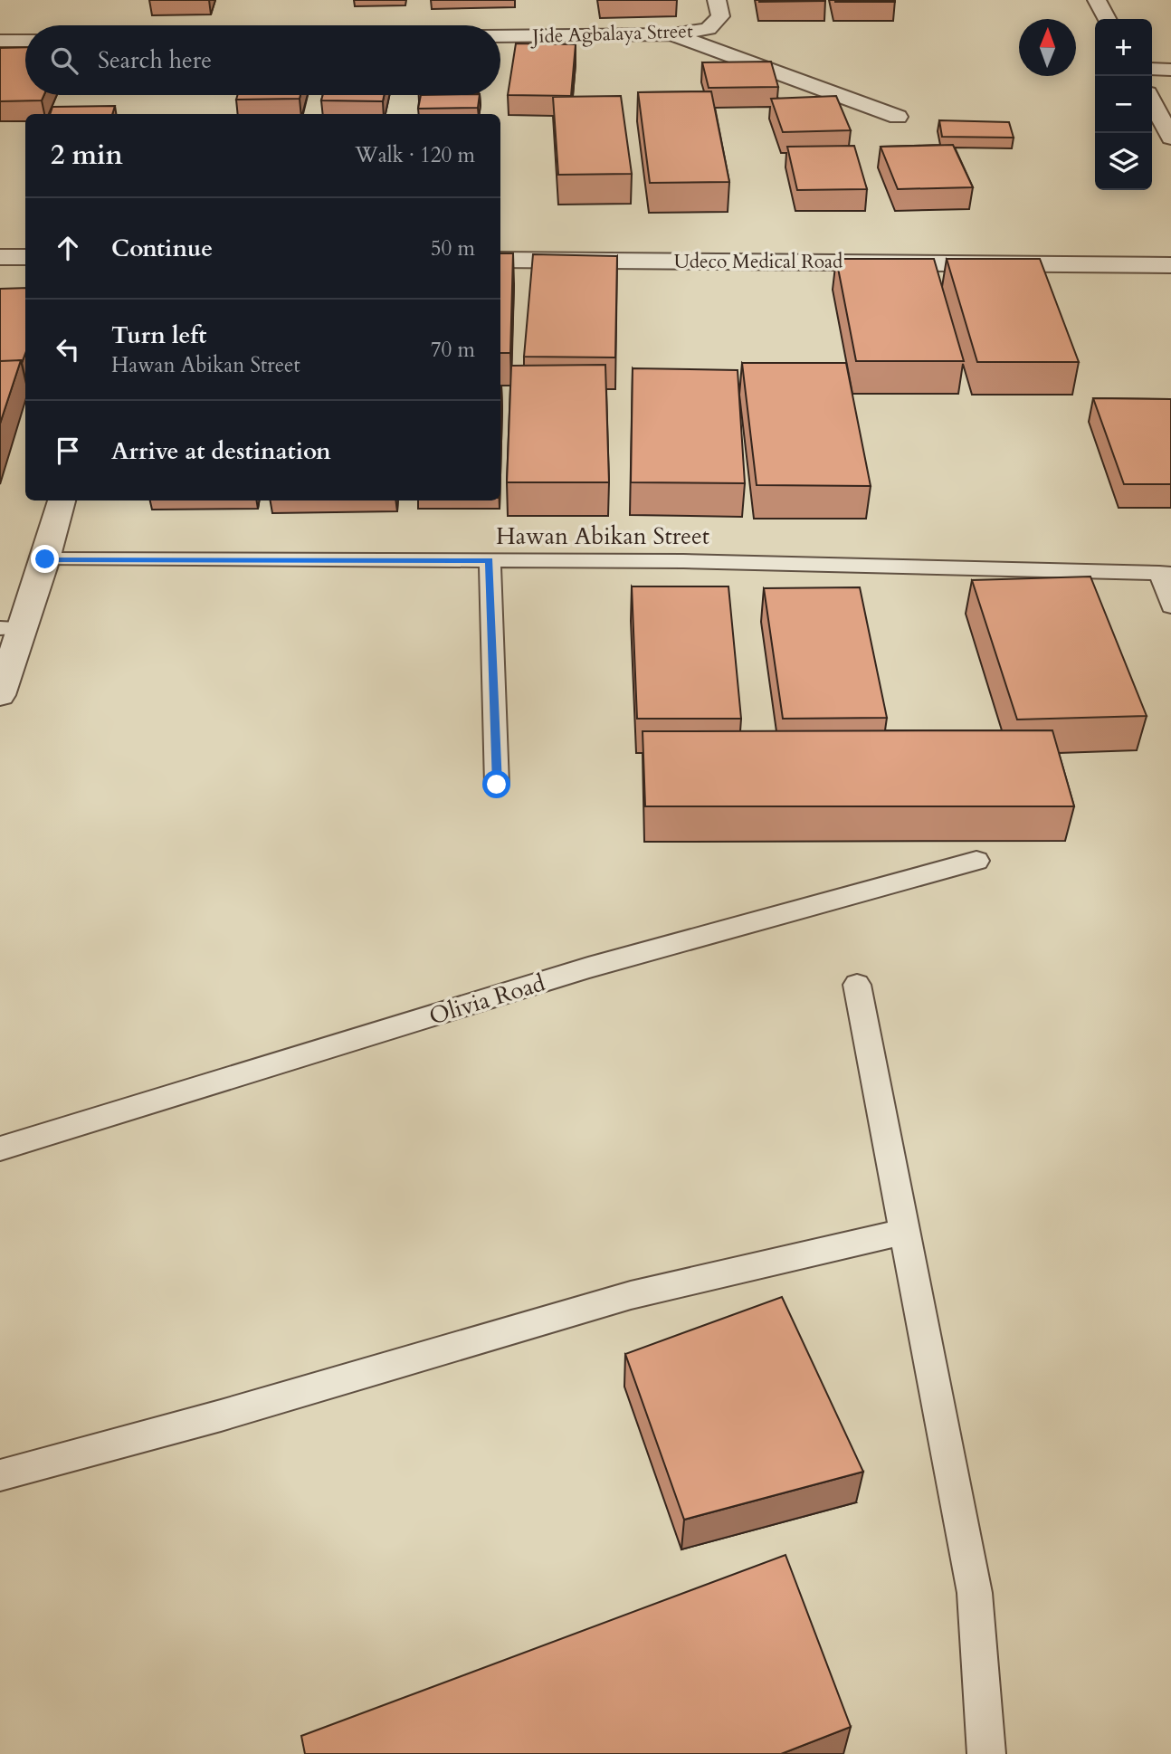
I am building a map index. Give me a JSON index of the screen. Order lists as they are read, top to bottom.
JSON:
{
  "streets": {
    "street": ["Jide Agbalaya Street", "Udeco Medical Road"],
    "lane": ["Hawan Abikan Street", "Olivia Road"]
  },
  "north": "top",
  "page": {
    "map_buttons": ["+", "−"],
    "search": "Search here",
    "heading": ["2 min", "Walk · 120 m"],
    "list": [
      ["Continue", "50 m"],
      ["Turn left", "Hawan Abikan Street", "70 m"],
      "Arrive at destination"
    ]
  }
}
